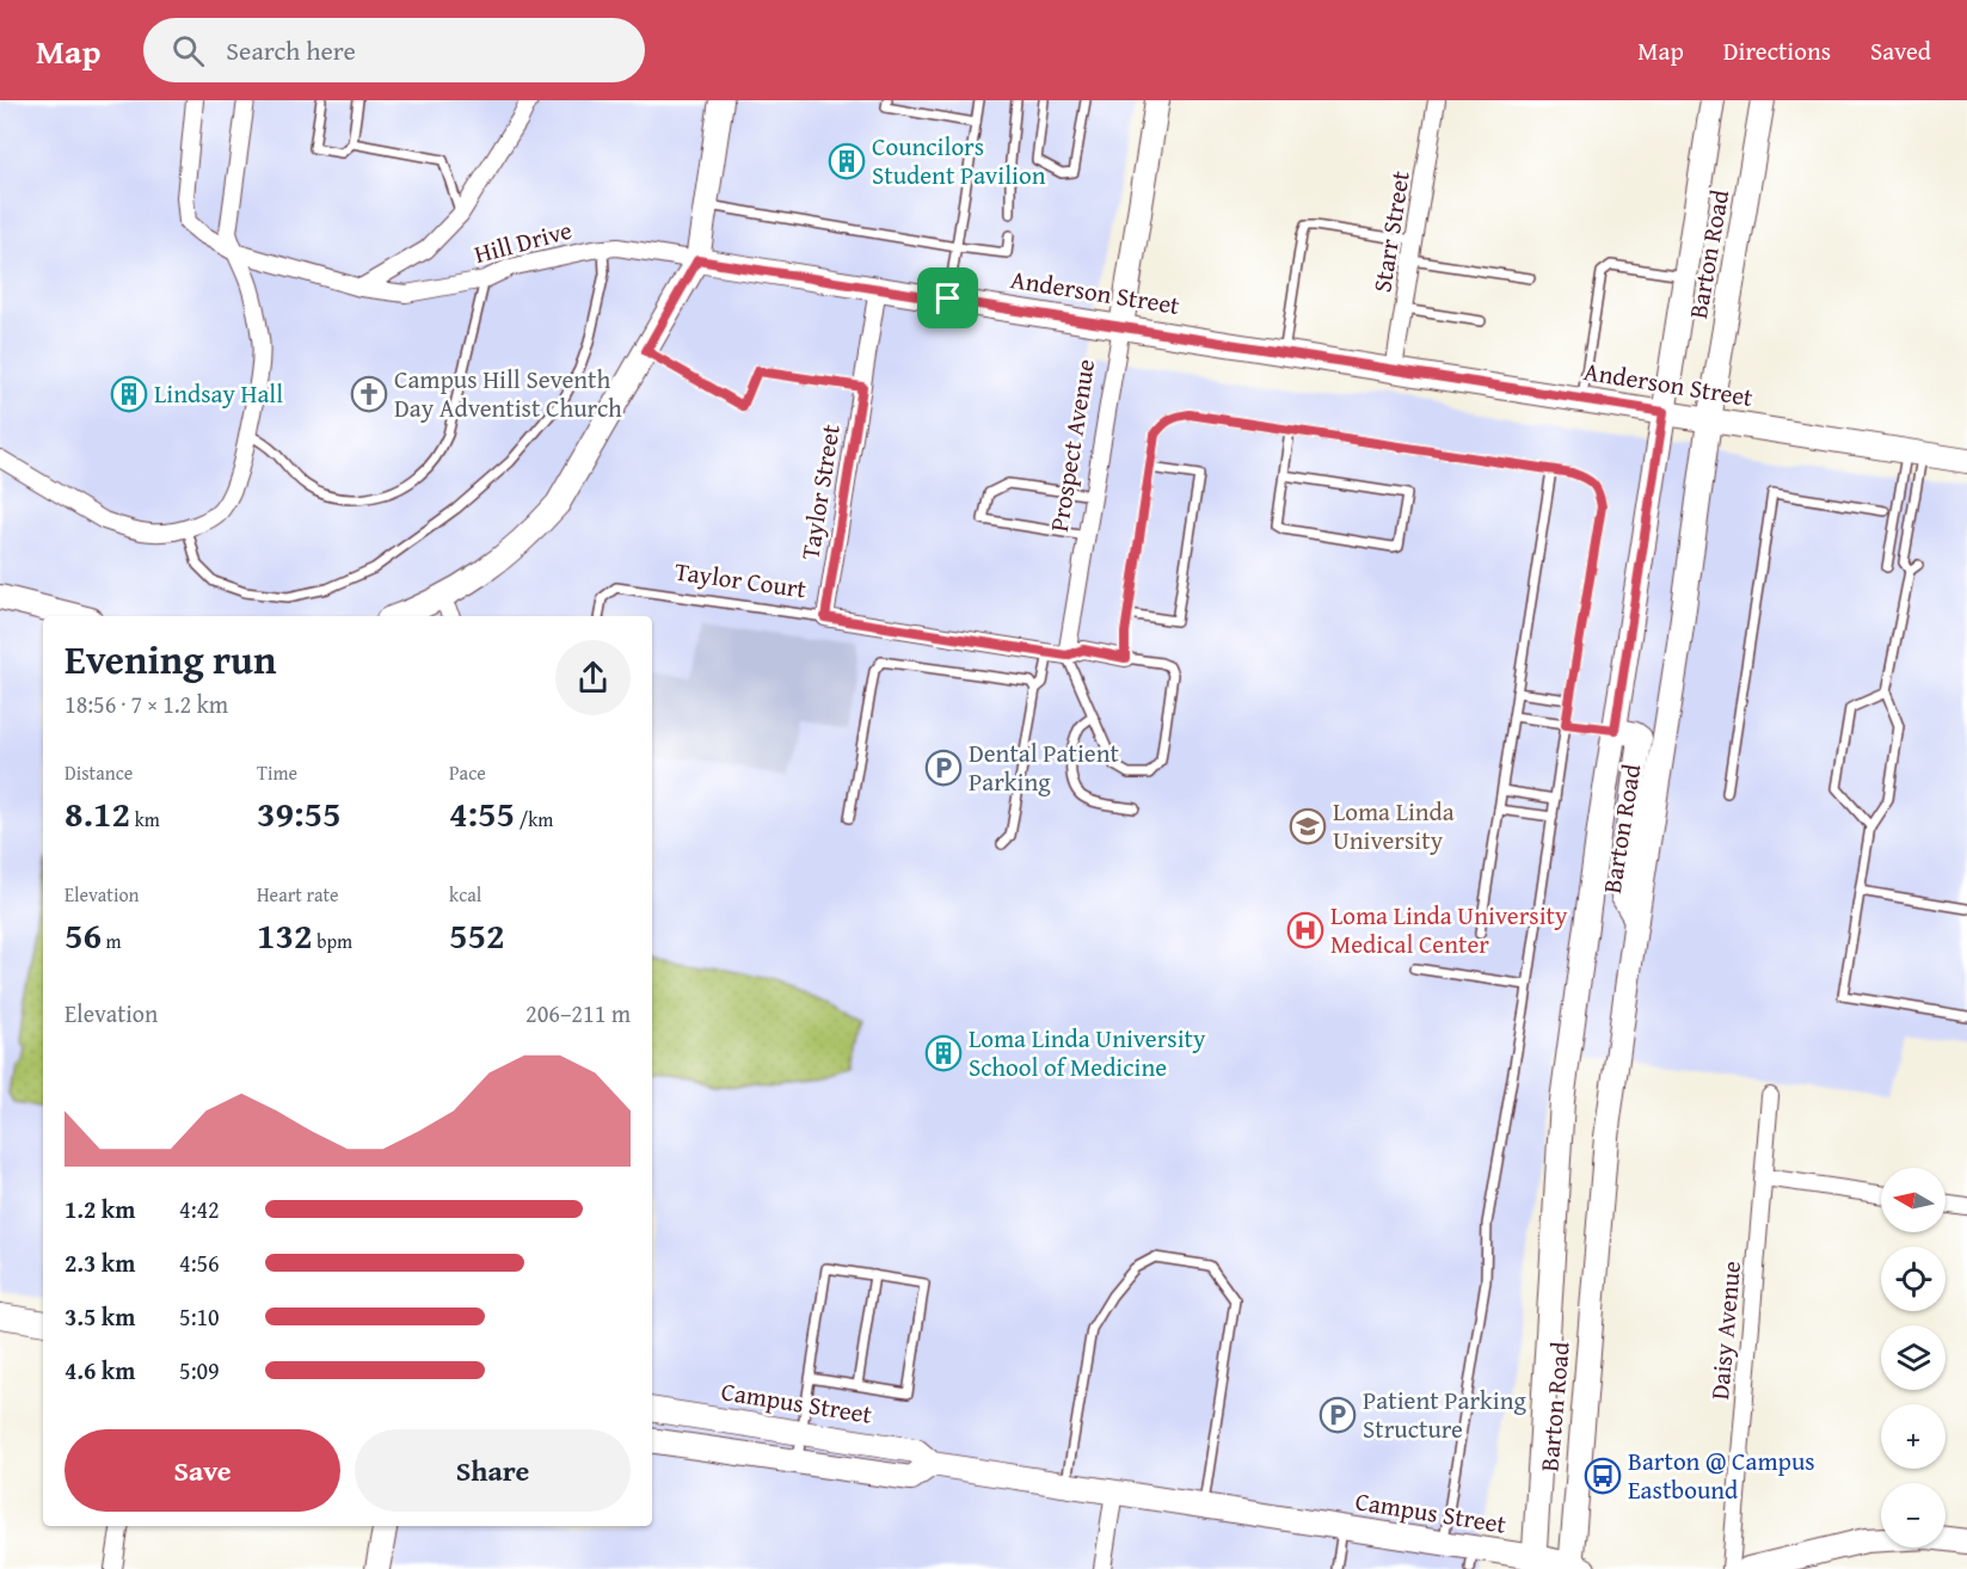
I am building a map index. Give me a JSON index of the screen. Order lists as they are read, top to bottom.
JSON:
{
  "streets": {
    "main road": [
      "Barton Road",
      "Anderson Street",
      "Prospect Avenue",
      "Campus Street"
    ],
    "street": [
      "Starr Street",
      "Hill Drive",
      "Taylor Street",
      "Taylor Court",
      "Daisy Avenue"
    ]
  },
  "crossings": [
    ["Starr Street", "Anderson Street"],
    ["Hill Drive", "Anderson Street"],
    ["Barton Road", "Anderson Street"],
    ["Barton Road", "Campus Street"],
    ["Anderson Street", "Prospect Avenue"],
    ["Anderson Street", "Taylor Street"],
    ["Prospect Avenue", "Taylor Court"],
    ["Taylor Street", "Taylor Court"]
  ],
  "places": {
    "building": ["Councilors Student Pavilion", "Lindsay Hall", "Loma Linda University School of Medicine"],
    "church": ["Campus Hill Seventh Day Adventist Church"],
    "parking": ["Dental Patient Parking", "Patient Parking Structure"],
    "school or university": ["Loma Linda University"],
    "hospital": ["Loma Linda University Medical Center"],
    "bus stop": ["Barton @ Campus Eastbound"]
  },
  "north": "left",
  "page": {
    "header": "Map",
    "search": "Search here",
    "nav": ["Map", "Directions", "Saved"],
    "heading": ["Evening run", "18:56 · 7 × 1.2 km"],
    "stats": [
      ["Distance", "8.12 km"],
      ["Time", "39:55"],
      ["Pace", "4:55 /km"],
      ["Elevation", "56 m"],
      ["Heart rate", "132 bpm"],
      ["kcal", "552"]
    ],
    "chart": ["Elevation", "206–211 m"],
    "map_buttons": ["+", "−"],
    "list": [
      {
        "name": "1.2 km",
        "note": "4:42"
      },
      {
        "name": "2.3 km",
        "note": "4:56"
      },
      {
        "name": "3.5 km",
        "note": "5:10"
      },
      {
        "name": "4.6 km",
        "note": "5:09"
      }
    ],
    "buttons": ["Save", "Share"]
  }
}
